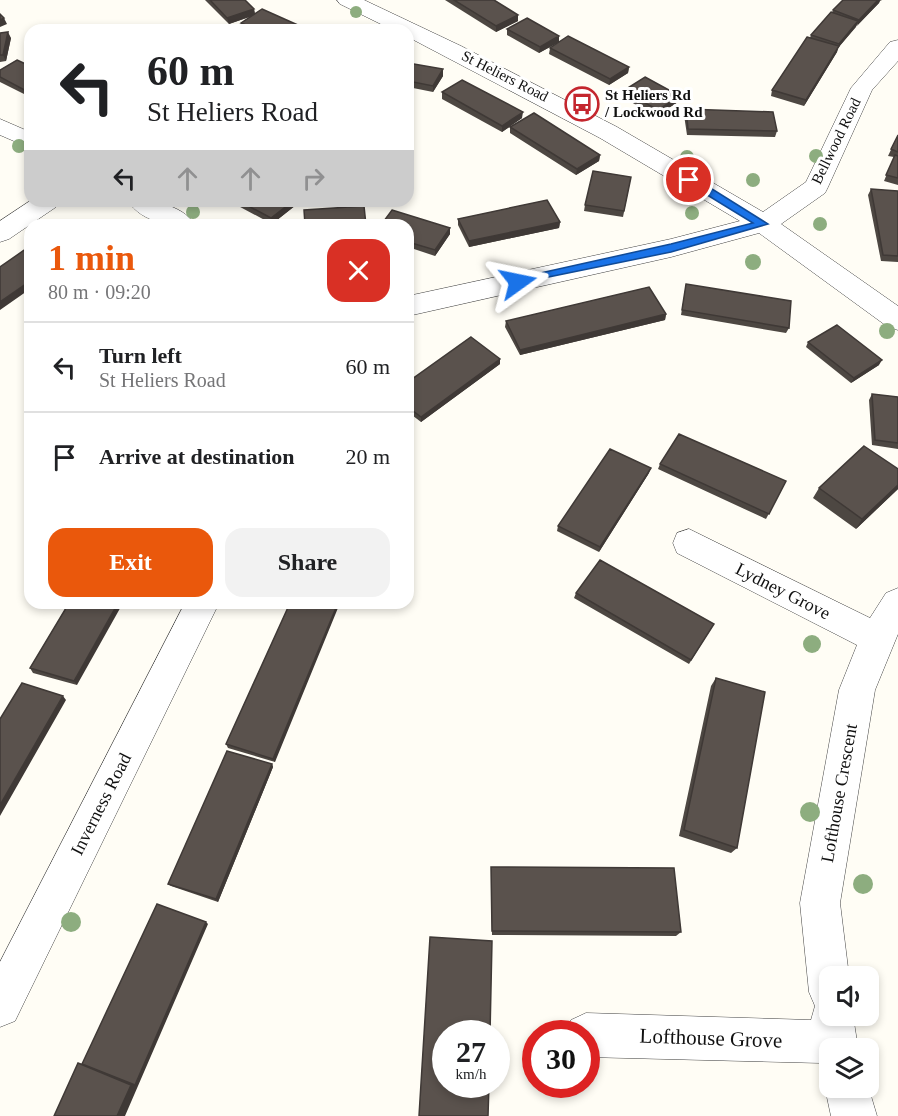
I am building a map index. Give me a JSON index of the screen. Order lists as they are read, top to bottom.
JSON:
{
  "streets": {
    "street": [
      "St Heliers Road",
      "Bellwood Road",
      "Lydney Grove",
      "Lofthouse Crescent",
      "Inverness Road",
      "Lofthouse Grove"
    ]
  },
  "crossings": [
    ["St Heliers Road", "Bellwood Road"],
    ["Lydney Grove", "Lofthouse Crescent"]
  ],
  "places": {
    "bus stop": ["St Heliers Rd / Lockwood Rd"]
  },
  "page": {
    "turn": ["60 m", "St Heliers Road"],
    "heading": ["1 min", "80 m · 09:20"],
    "list": [
      {
        "name": "Turn left",
        "note": "St Heliers Road",
        "value": "60 m"
      },
      {
        "name": "Arrive at destination",
        "value": "20 m"
      }
    ],
    "buttons": ["Exit", "Share"],
    "speed": "27 km/h",
    "limit": "30"
  }
}
